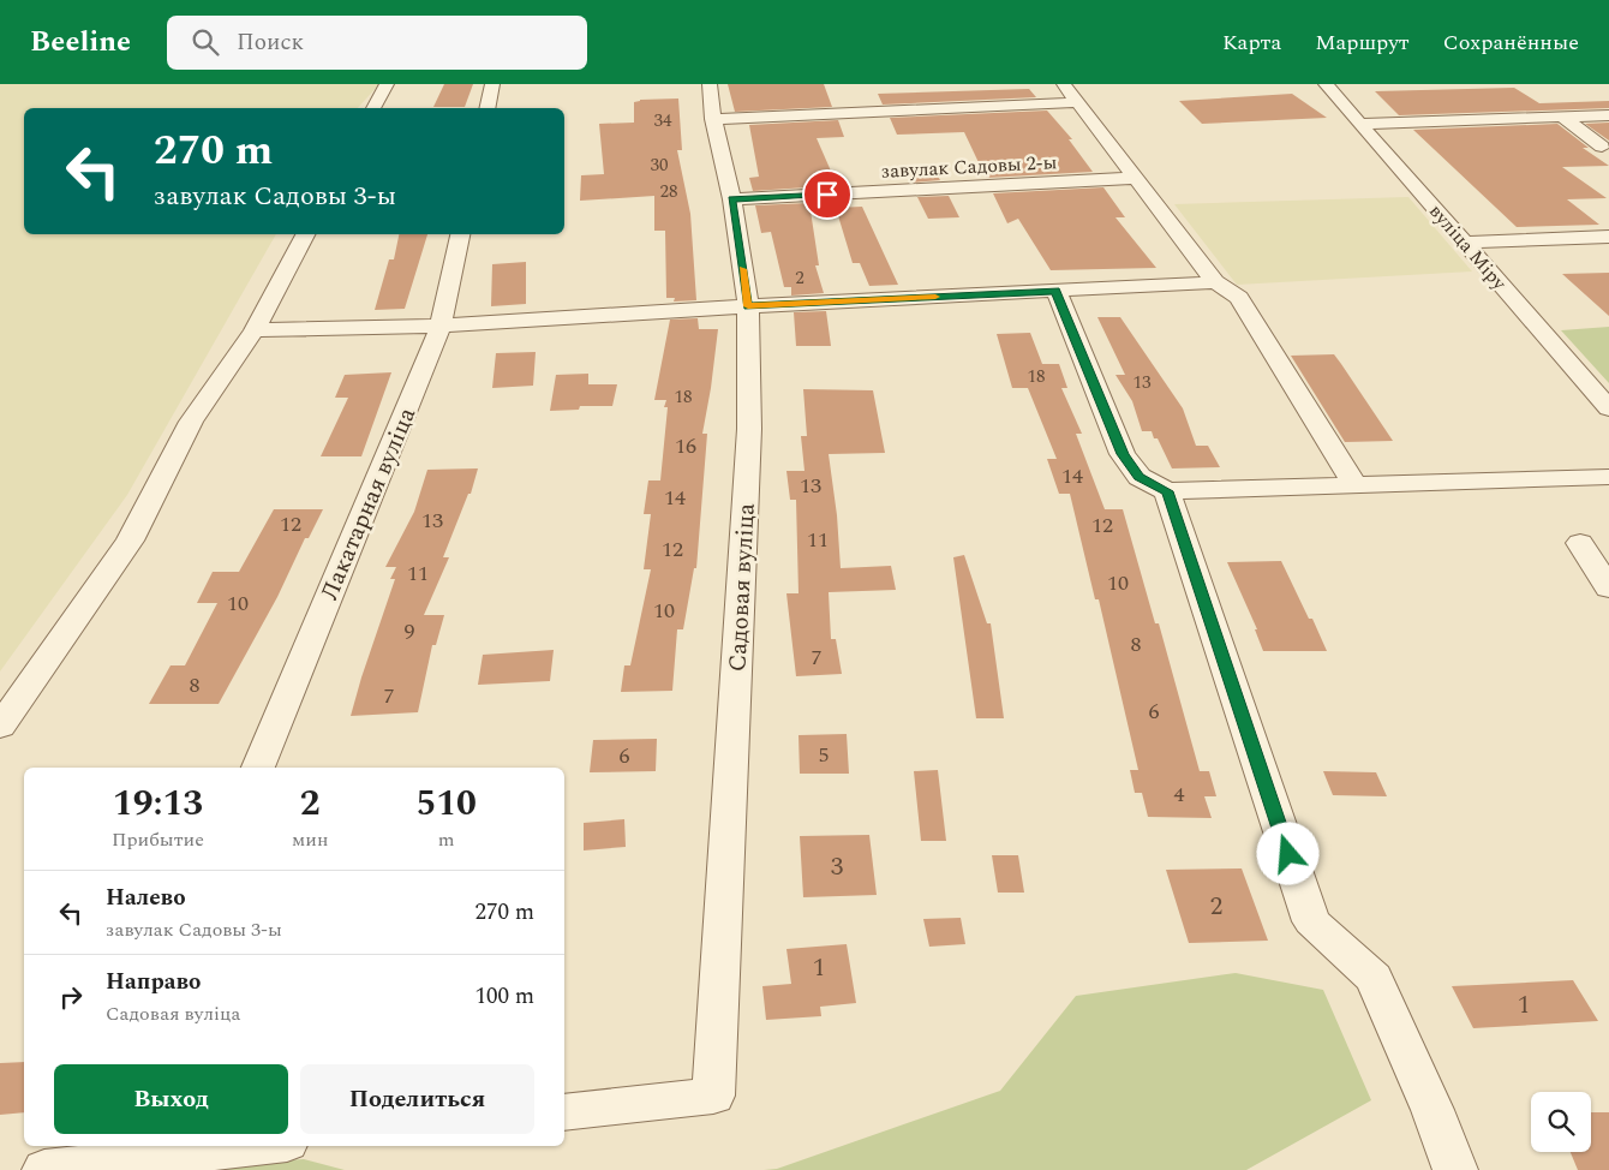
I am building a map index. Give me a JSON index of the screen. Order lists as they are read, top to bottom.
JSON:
{
  "streets": {
    "street": [
      "завулак Садовы 2-ы",
      "вуліца Міру",
      "Лакатарная вуліца",
      "Садовая вуліца"
    ]
  },
  "crossings": [
    ["завулак Садовы 2-ы", "Садовая вуліца"]
  ],
  "house_numbers": [
    "34",
    "30",
    "28",
    "2",
    "18",
    "13",
    "18",
    "16",
    "14",
    "13",
    "14",
    "13",
    "12",
    "12",
    "11",
    "12",
    "11",
    "10",
    "10",
    "10",
    "9",
    "8",
    "7",
    "8",
    "7",
    "6",
    "5",
    "6",
    "4",
    "3",
    "2",
    "1",
    "1"
  ],
  "page": {
    "header": "Beeline",
    "search": "Поиск",
    "nav": ["Карта", "Маршрут", "Сохранённые"],
    "turn": ["270 m", "завулак Садовы 3-ы"],
    "eta": [
      "19:13",
      "Прибытие",
      "2",
      "мин",
      "510",
      "m"
    ],
    "list": [
      {
        "name": "Налево",
        "note": "завулак Садовы 3-ы",
        "value": "270 m"
      },
      {
        "name": "Направо",
        "note": "Садовая вуліца",
        "value": "100 m"
      }
    ],
    "buttons": ["Выход", "Поделиться"]
  }
}
